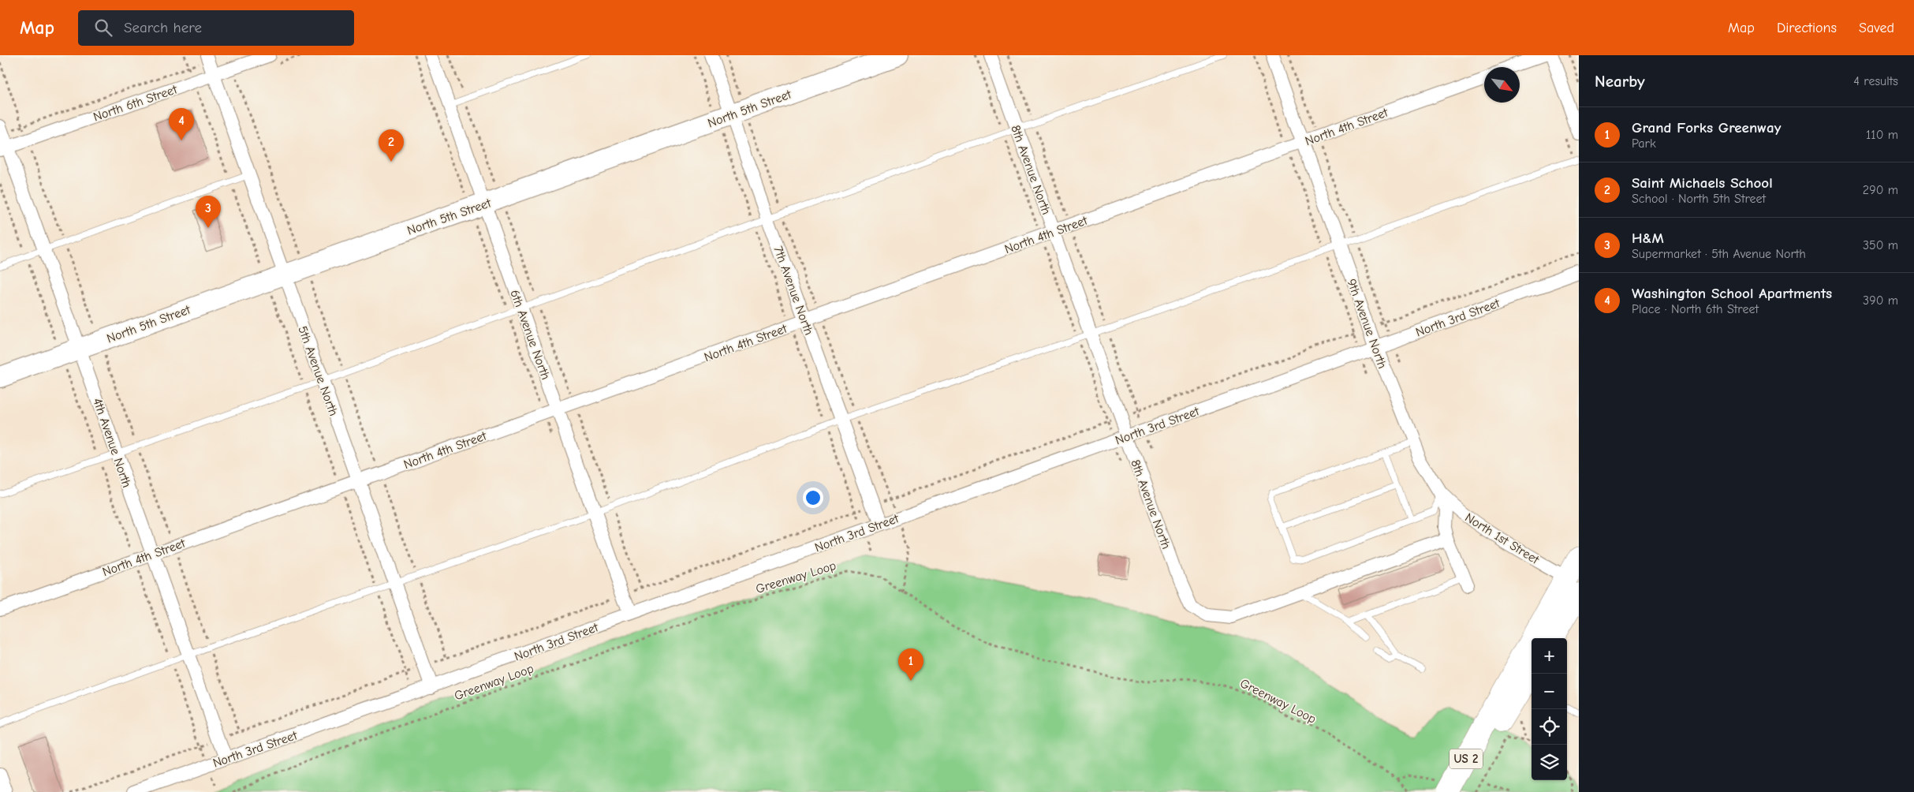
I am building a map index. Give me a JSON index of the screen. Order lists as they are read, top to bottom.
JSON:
{
  "streets": {
    "highway": ["US 2"],
    "main road": ["North 5th Street"],
    "street": [
      "North 6th Street",
      "North 4th Street",
      "8th Avenue North",
      "7th Avenue North",
      "North 3rd Street",
      "9th Avenue North",
      "6th Avenue North",
      "5th Avenue North",
      "4th Avenue North",
      "North 1st Street"
    ],
    "path": ["Greenway Loop"]
  },
  "crossings": [
    ["North 6th Street", "5th Avenue North"],
    ["North 6th Street", "4th Avenue North"],
    ["North 5th Street", "7th Avenue North"],
    ["North 5th Street", "6th Avenue North"],
    ["North 5th Street", "5th Avenue North"],
    ["North 5th Street", "4th Avenue North"],
    ["North 4th Street", "8th Avenue North"],
    ["North 4th Street", "7th Avenue North"],
    ["North 4th Street", "9th Avenue North"],
    ["North 4th Street", "6th Avenue North"],
    ["North 4th Street", "5th Avenue North"],
    ["North 4th Street", "4th Avenue North"],
    ["8th Avenue North", "North 3rd Street"],
    ["8th Avenue North", "9th Avenue North"],
    ["7th Avenue North", "North 3rd Street"],
    ["North 3rd Street", "9th Avenue North"],
    ["North 3rd Street", "6th Avenue North"],
    ["North 3rd Street", "5th Avenue North"],
    ["North 3rd Street", "4th Avenue North"],
    ["9th Avenue North", "North 1st Street"],
    ["North 1st Street", "US 2"]
  ],
  "north": "bottom right",
  "page": {
    "header": "Map",
    "search": "Search here",
    "nav": ["Map", "Directions", "Saved"],
    "heading": ["Nearby", "4 results"],
    "list": [
      {
        "mark": "1",
        "name": "Grand Forks Greenway",
        "note": "Park",
        "value": "110 m"
      },
      {
        "mark": "2",
        "name": "Saint Michaels School",
        "note": "School · North 5th Street",
        "value": "290 m"
      },
      {
        "mark": "3",
        "name": "H&M",
        "note": "Supermarket · 5th Avenue North",
        "value": "350 m"
      },
      {
        "mark": "4",
        "name": "Washington School Apartments",
        "note": "Place · North 6th Street",
        "value": "390 m"
      }
    ],
    "pins": [
      "4",
      "2",
      "3",
      "1"
    ],
    "map_buttons": ["+", "−"]
  }
}
